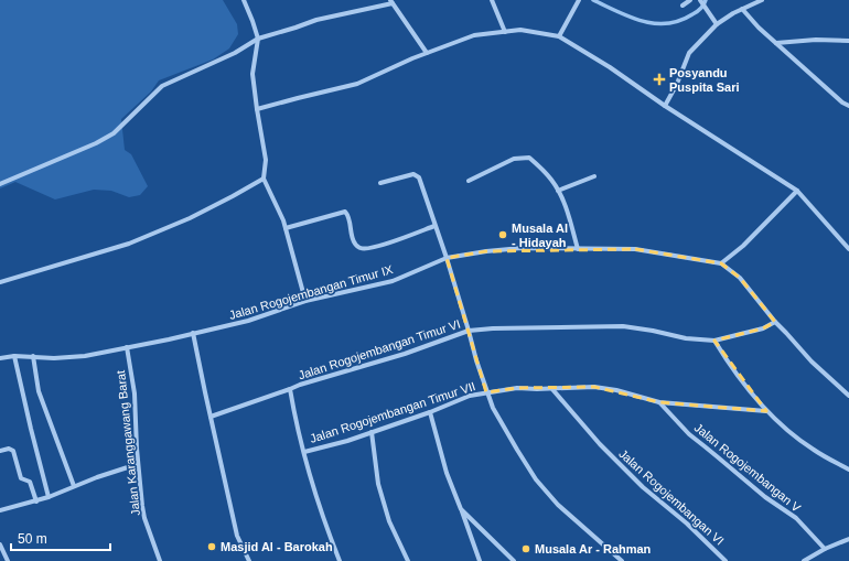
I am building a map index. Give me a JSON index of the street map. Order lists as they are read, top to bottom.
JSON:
{
  "streets": {
    "street": [
      "Jalan Rogojembangan Timur IX",
      "Jalan Rogojembangan Timur VI",
      "Jalan Rogojembangan Timur VII",
      "Jalan Karanggawang Barat",
      "Jalan Rogojembangan V",
      "Jalan Rogojembangan VI"
    ]
  },
  "crossings": [
    ["Jalan Rogojembangan Timur VI", "Jalan Rogojembangan Timur VII"],
    ["Jalan Rogojembangan Timur VII", "Jalan Rogojembangan V"],
    ["Jalan Rogojembangan Timur VII", "Jalan Rogojembangan VI"]
  ],
  "places": {
    "health": ["Posyandu Puspita Sari"],
    "other": ["Musala Al - Hidayah", "Masjid Al - Barokah", "Musala Ar - Rahman"]
  },
  "scale_bar": "50 m"
}
